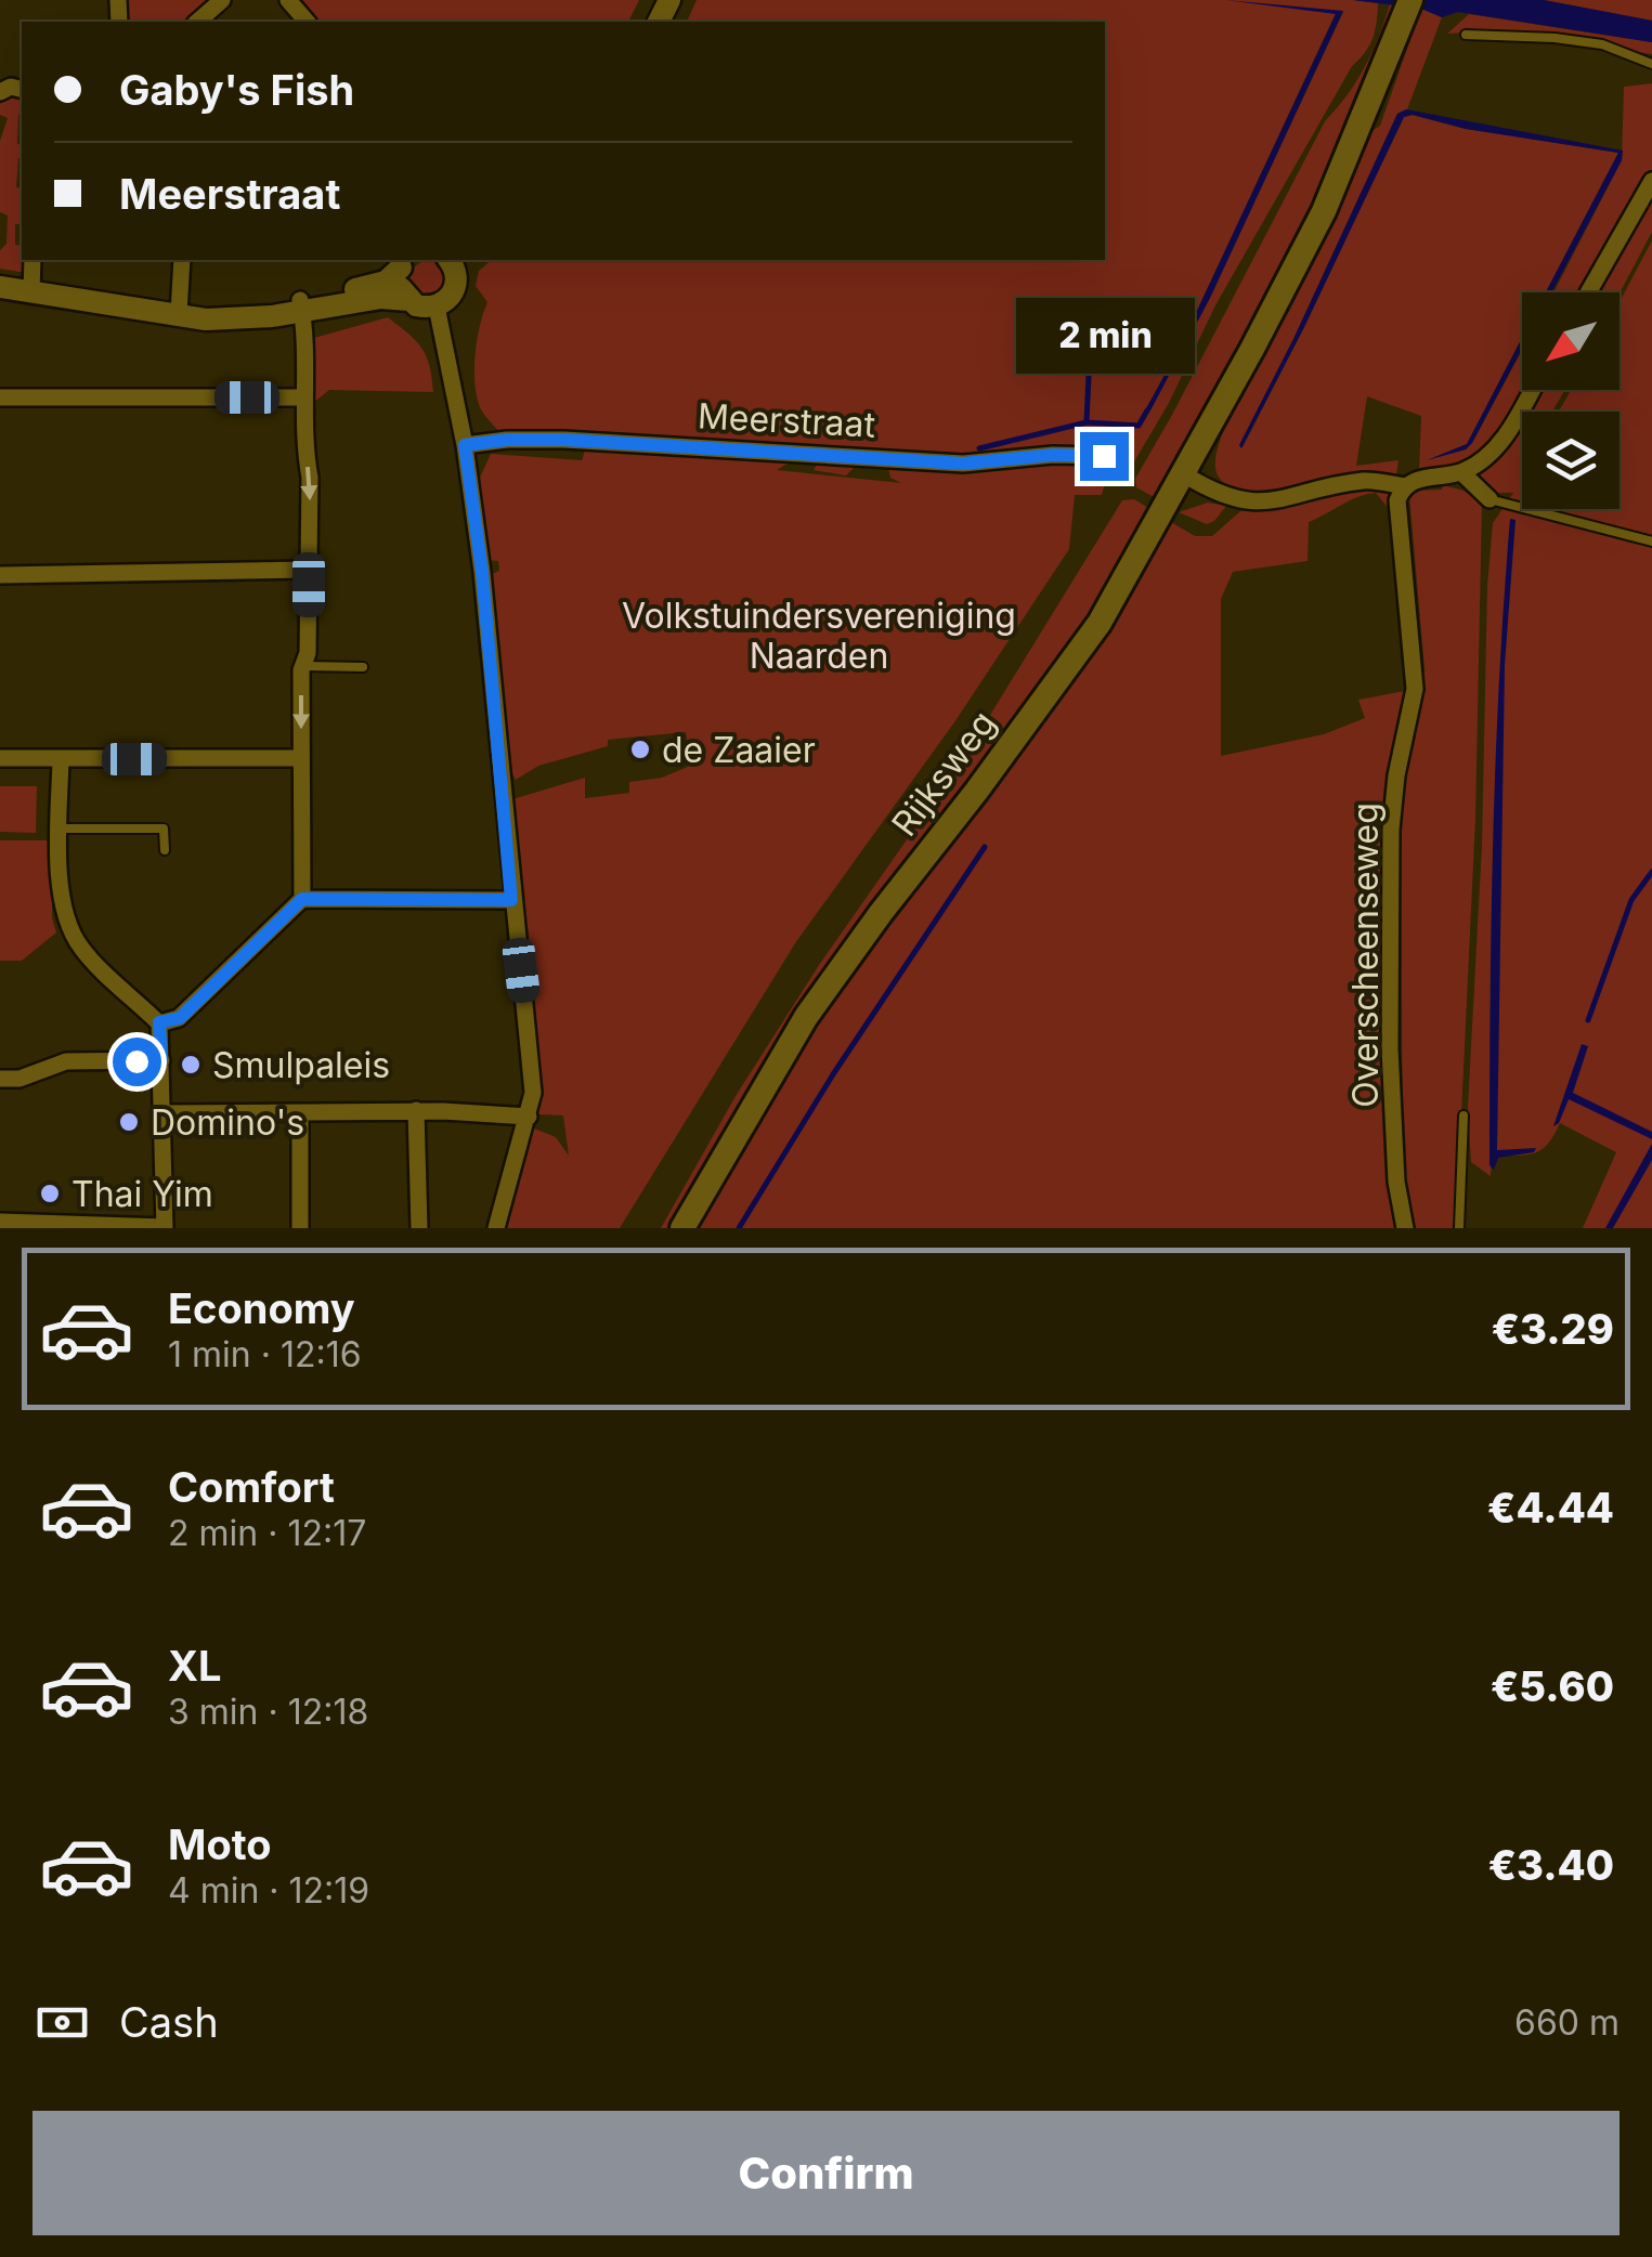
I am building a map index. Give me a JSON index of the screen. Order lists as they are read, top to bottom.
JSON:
{
  "streets": {
    "main road": ["Rijksweg"],
    "street": ["Meerstraat", "Overscheenseweg"]
  },
  "parks": ["Volkstuindersvereniging Naarden"],
  "places": [
    "de Zaaier",
    "Smulpaleis",
    "Domino's",
    "Thai Yim"
  ],
  "north": "bottom left",
  "page": {
    "banner": ["Gaby's Fish", "Meerstraat"],
    "bubble": "2 min",
    "list": [
      {
        "name": "Economy",
        "note": "1 min · 12:16",
        "value": "€3.29"
      },
      {
        "name": "Comfort",
        "note": "2 min · 12:17",
        "value": "€4.44"
      },
      {
        "name": "XL",
        "note": "3 min · 12:18",
        "value": "€5.60"
      },
      {
        "name": "Moto",
        "note": "4 min · 12:19",
        "value": "€3.40"
      }
    ],
    "pay": ["Cash", "660 m"],
    "buttons": "Confirm"
  }
}
